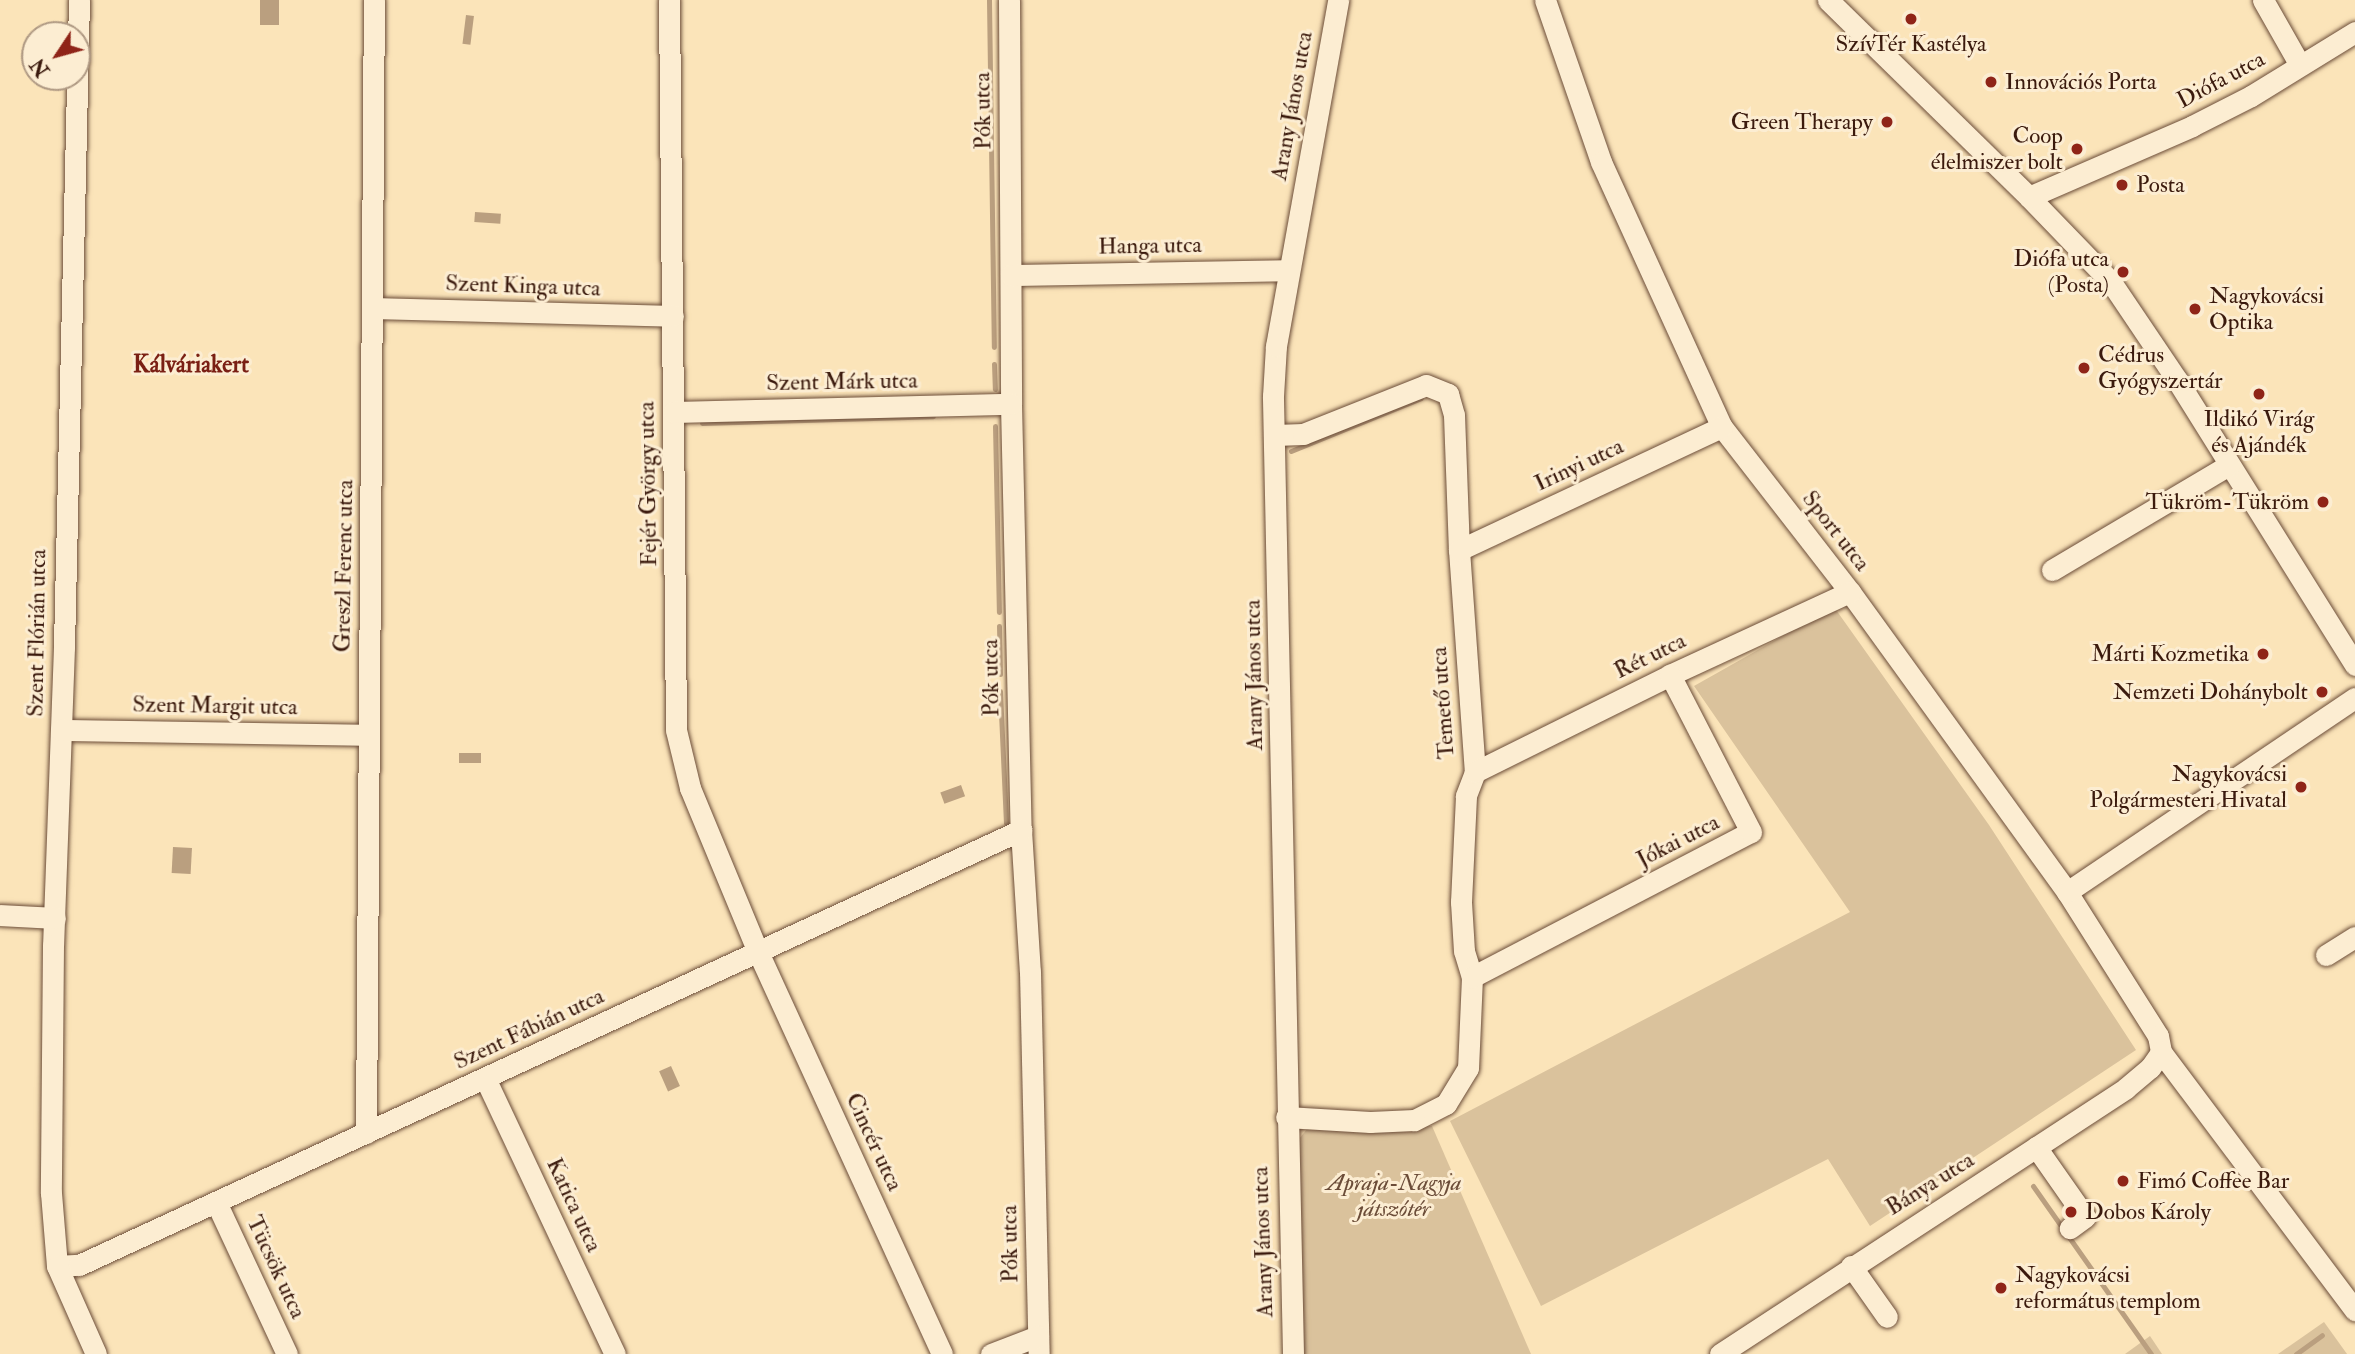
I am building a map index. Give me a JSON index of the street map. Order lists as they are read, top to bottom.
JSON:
{
  "streets": {
    "street": [
      "Diófa utca",
      "Arany János utca",
      "Pók utca",
      "Hanga utca",
      "Szent Kinga utca",
      "Szent Márk utca",
      "Irinyi utca",
      "Fejér György utca",
      "Sport utca",
      "Greszl Ferenc utca",
      "Szent Flórián utca",
      "Rét utca",
      "Temető utca",
      "Szent Margit utca",
      "Jókai utca",
      "Szent Fábián utca",
      "Cincér utca",
      "Bánya utca",
      "Katica utca",
      "Tücsök utca"
    ]
  },
  "crossings": [
    ["Arany János utca", "Hanga utca"],
    ["Arany János utca", "Temető utca"],
    ["Pók utca", "Hanga utca"],
    ["Pók utca", "Szent Márk utca"],
    ["Pók utca", "Szent Fábián utca"],
    ["Szent Kinga utca", "Fejér György utca"],
    ["Szent Kinga utca", "Greszl Ferenc utca"],
    ["Szent Márk utca", "Fejér György utca"],
    ["Irinyi utca", "Sport utca"],
    ["Irinyi utca", "Temető utca"],
    ["Fejér György utca", "Szent Fábián utca"],
    ["Fejér György utca", "Cincér utca"],
    ["Sport utca", "Rét utca"],
    ["Sport utca", "Bánya utca"],
    ["Greszl Ferenc utca", "Szent Margit utca"],
    ["Greszl Ferenc utca", "Szent Fábián utca"],
    ["Szent Flórián utca", "Szent Margit utca"],
    ["Szent Flórián utca", "Szent Fábián utca"],
    ["Rét utca", "Temető utca"],
    ["Rét utca", "Jókai utca"],
    ["Temető utca", "Jókai utca"],
    ["Szent Fábián utca", "Cincér utca"],
    ["Szent Fábián utca", "Katica utca"],
    ["Szent Fábián utca", "Tücsök utca"]
  ],
  "districts": ["Kálváriakert"],
  "parks": ["Apraja-Nagyja játszótér"],
  "places": [
    "SzívTér Kastélya",
    "Innovációs Porta",
    "Green Therapy",
    "Coop élelmiszer bolt",
    "Posta",
    "Diófa utca (Posta)",
    "Nagykovácsi Optika",
    "Cédrus Gyógyszertár",
    "Ildikó Virág és Ajándék",
    "Tükröm-Tükröm",
    "Márti Kozmetika",
    "Nemzeti Dohánybolt",
    "Nagykovácsi Polgármesteri Hivatal",
    "Fimó Coffee Bar",
    "Dobos Károly",
    "Nagykovácsi református templom"
  ],
  "north": "bottom left"
}
